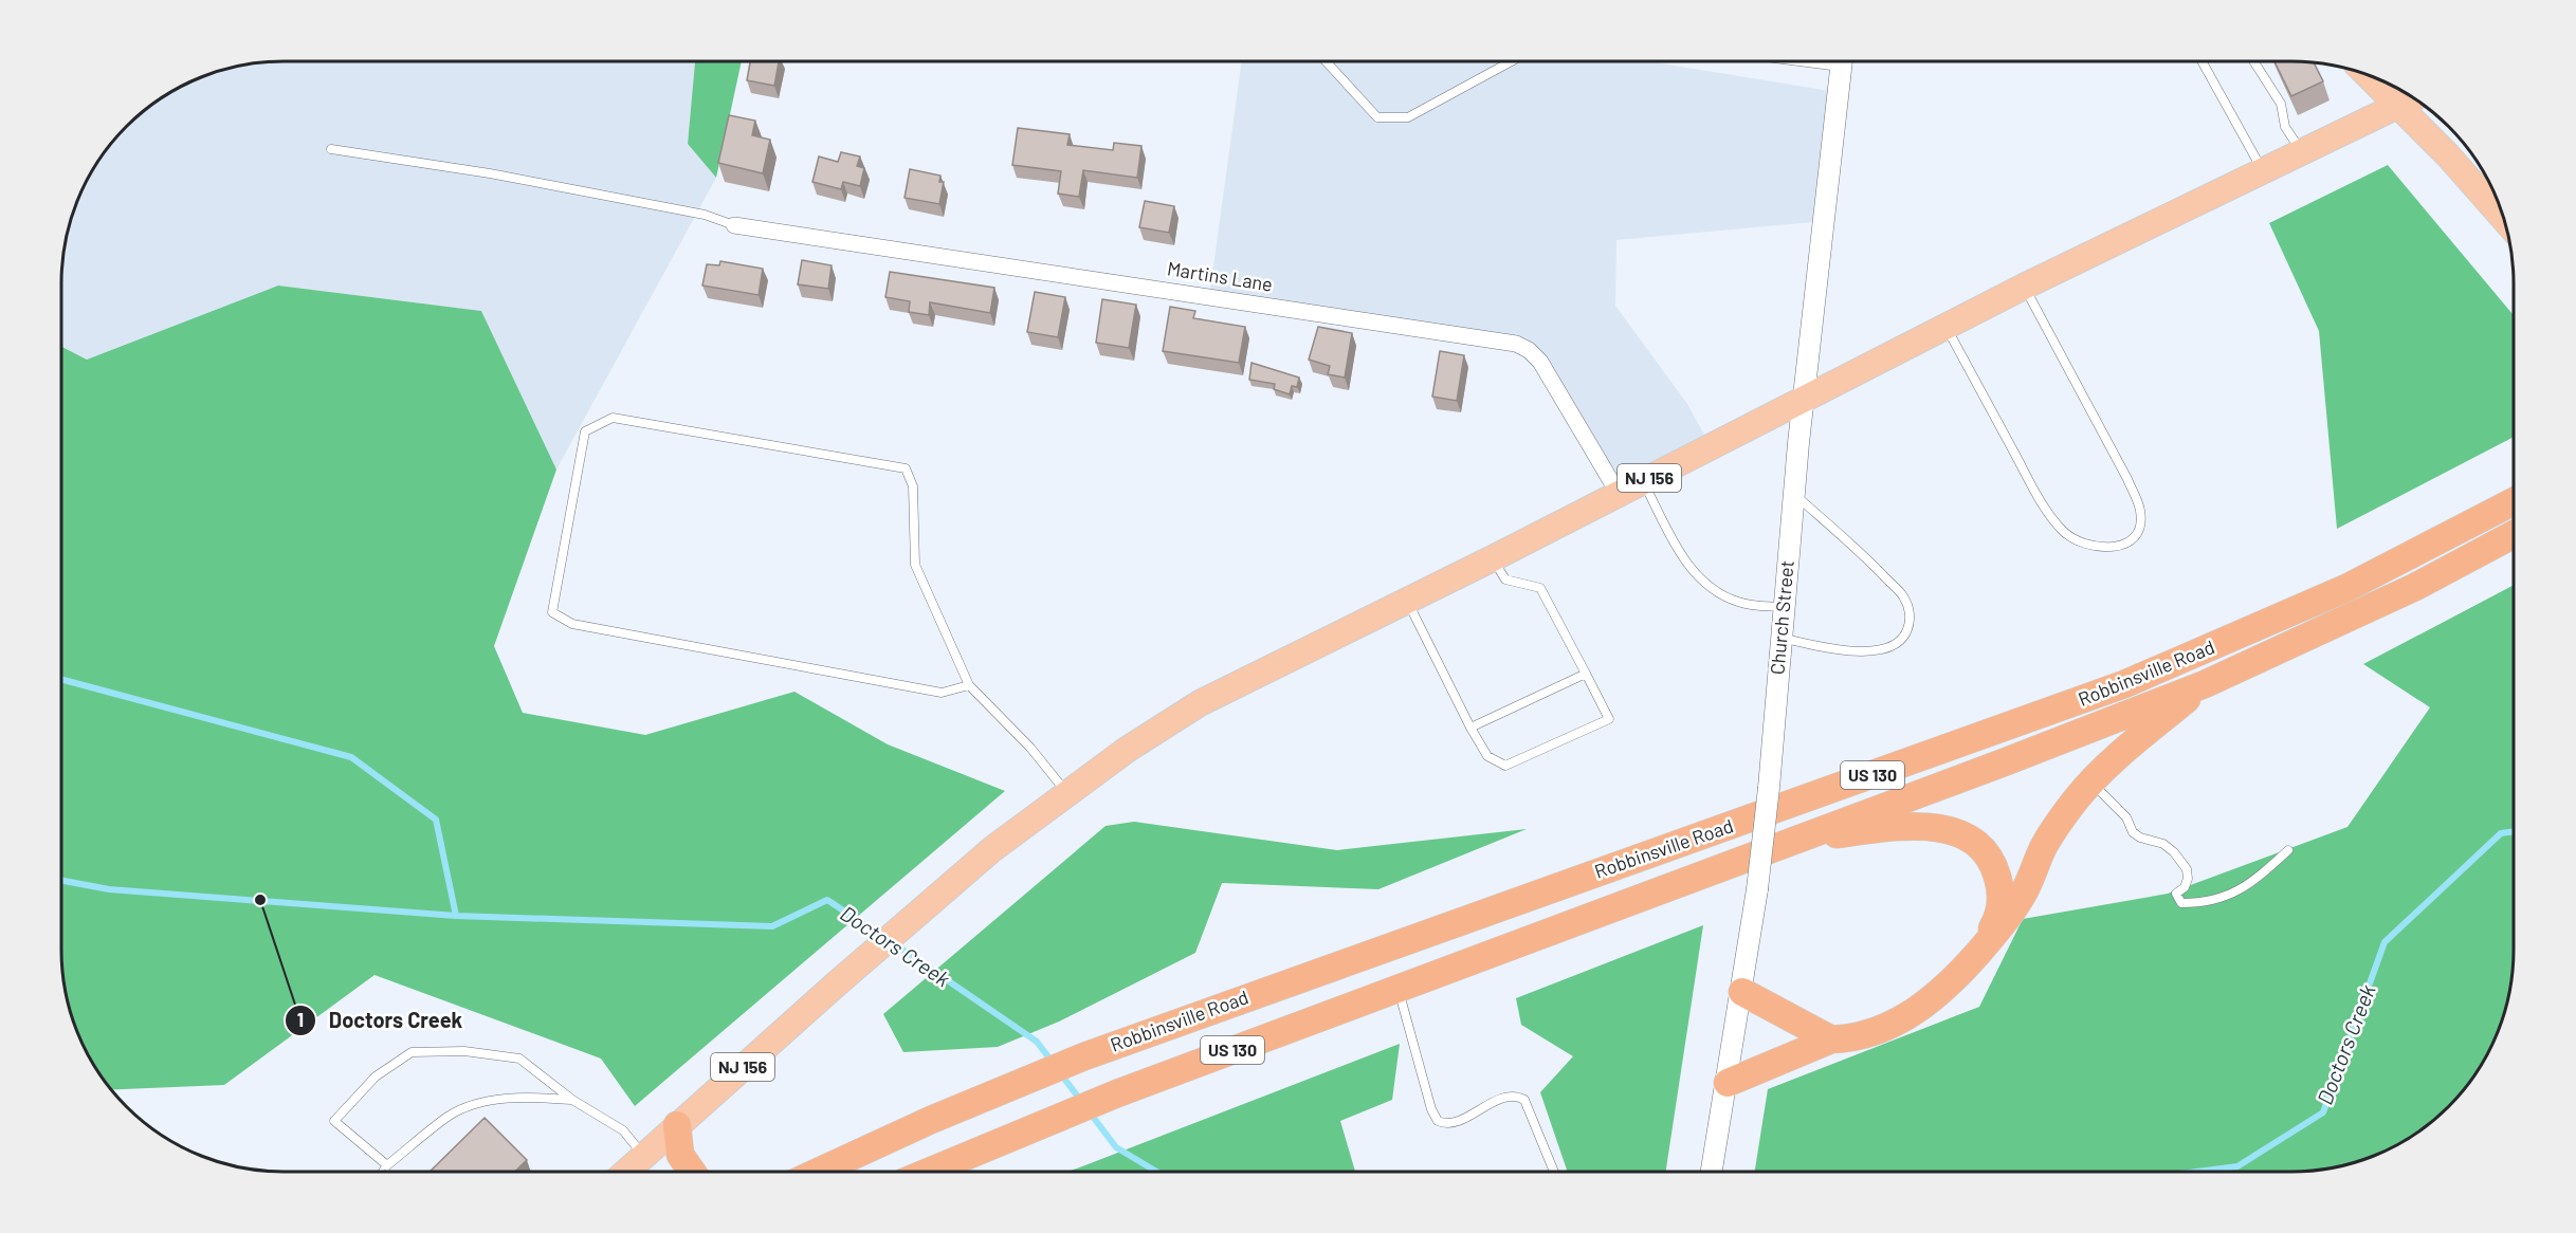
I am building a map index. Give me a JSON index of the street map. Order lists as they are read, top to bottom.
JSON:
{
  "streets": {
    "highway": ["Robbinsville Road", "US 130"],
    "main road": ["NJ 156"],
    "street": ["Martins Lane", "Church Street"]
  },
  "crossings": [
    ["Martins Lane", "NJ 156"],
    ["NJ 156", "Church Street"]
  ],
  "water": ["Doctors Creek"],
  "places": ["Doctors Creek"]
}
